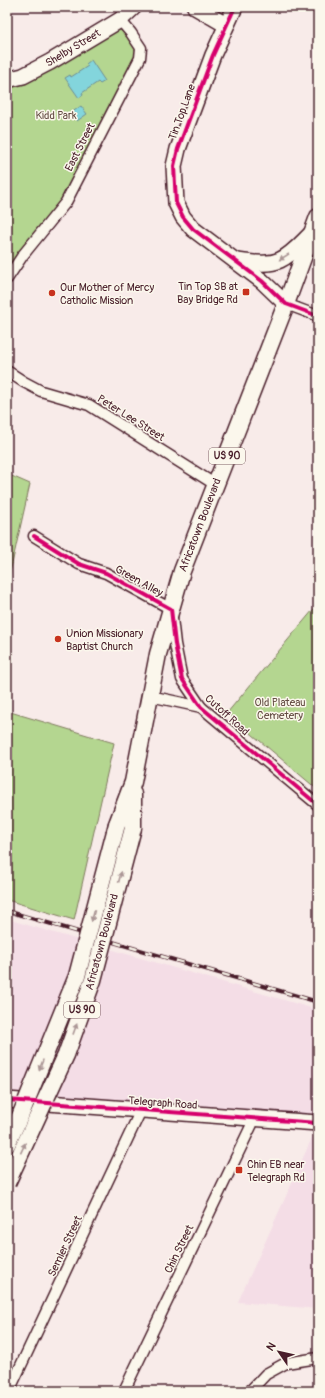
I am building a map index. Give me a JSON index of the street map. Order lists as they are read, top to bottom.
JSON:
{
  "streets": {
    "main road": ["US 90", "Africatown Boulevard"],
    "street": [
      "Shelby Street",
      "Tin Top Lane",
      "East Street",
      "Peter Lee Street",
      "Green Alley",
      "Cutoff Road",
      "Telegraph Road",
      "Semler Street",
      "Chin Street"
    ]
  },
  "crossings": [
    ["Shelby Street", "East Street"],
    ["Tin Top Lane", "Africatown Boulevard"],
    ["Peter Lee Street", "Africatown Boulevard"],
    ["Africatown Boulevard", "Green Alley"],
    ["Africatown Boulevard", "Cutoff Road"],
    ["Green Alley", "Cutoff Road"],
    ["Telegraph Road", "Semler Street"],
    ["Telegraph Road", "Chin Street"]
  ],
  "parks": ["Kidd Park", "Old Plateau Cemetery"],
  "places": {
    "transit": ["Tin Top SB at Bay Bridge Rd", "Chin EB near Telegraph Rd"],
    "other": ["Our Mother of Mercy Catholic Mission", "Union Missionary Baptist Church"]
  },
  "north": "top left"
}
